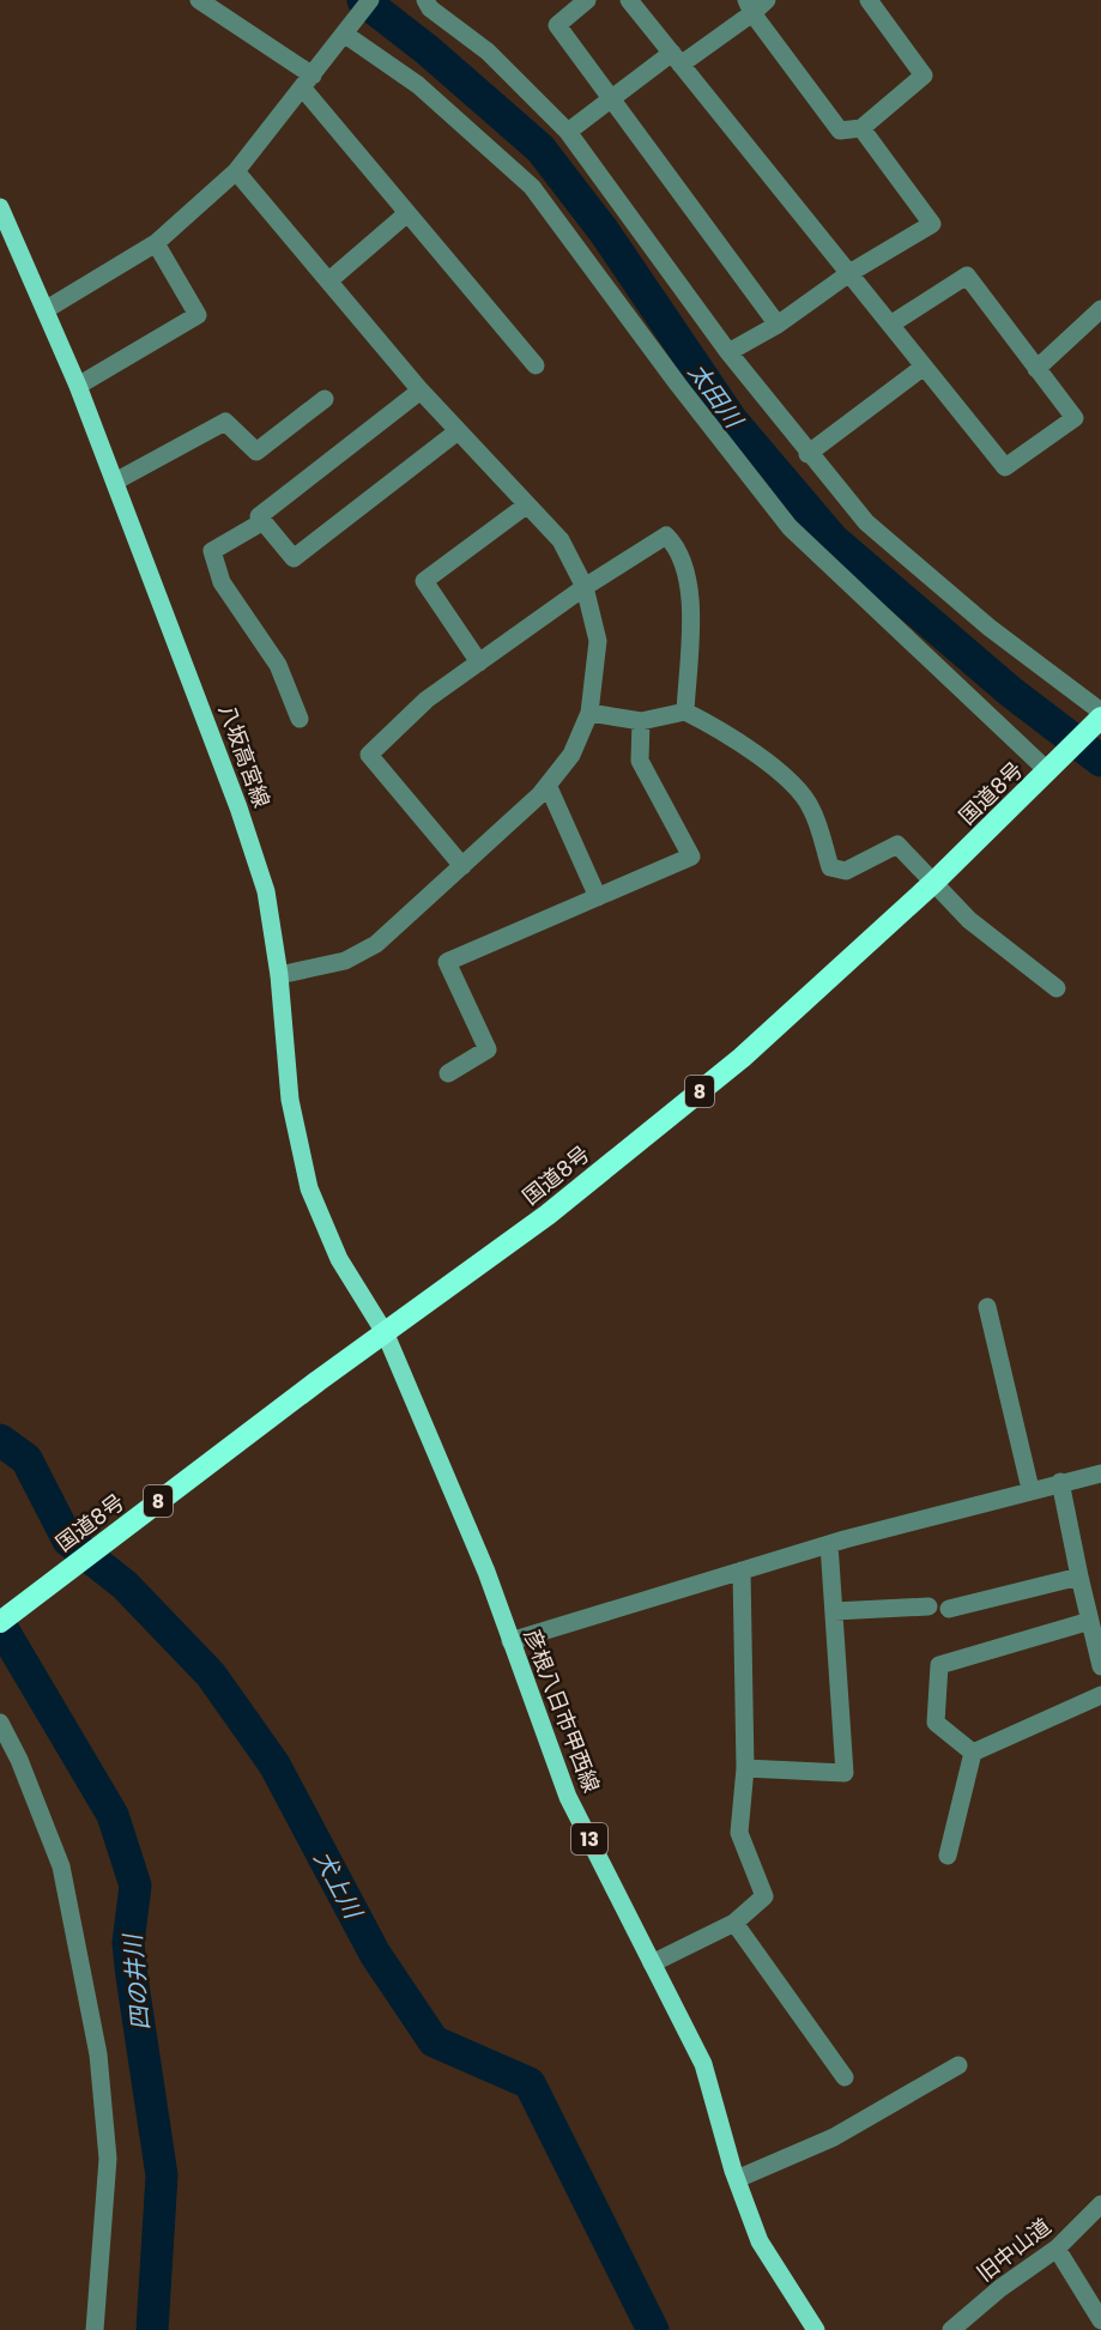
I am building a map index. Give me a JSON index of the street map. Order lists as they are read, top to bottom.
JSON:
{
  "streets": {
    "highway": ["国道8号", "8"],
    "main road": ["八坂高宮線", "彦根八日市甲西線", "13"],
    "street": ["旧中山道"]
  },
  "crossings": [
    ["八坂高宮線", "国道8号"],
    ["八坂高宮線", "彦根八日市甲西線"],
    ["国道8号", "彦根八日市甲西線"]
  ],
  "water": ["太田川", "犬上川", "四の井川"]
}
